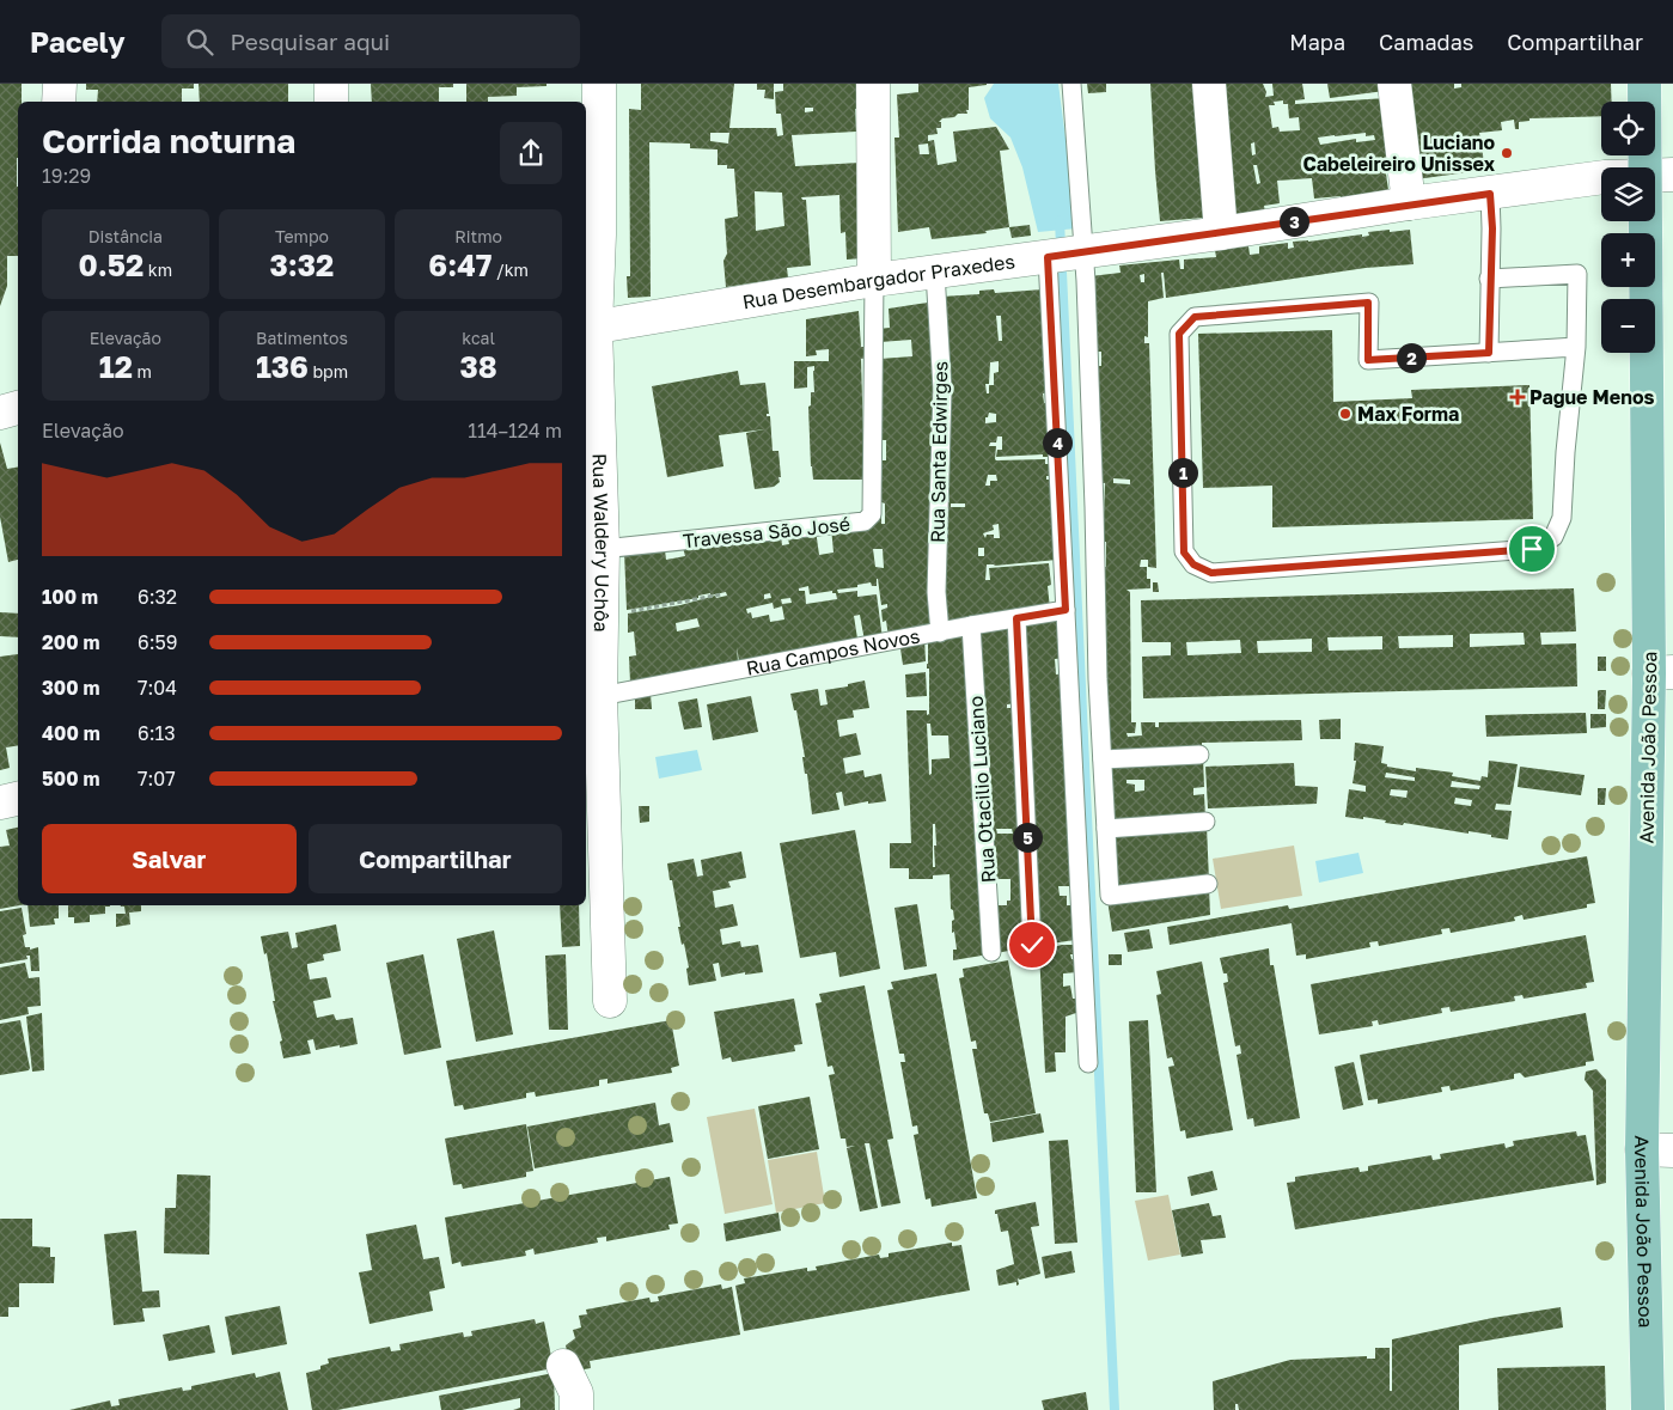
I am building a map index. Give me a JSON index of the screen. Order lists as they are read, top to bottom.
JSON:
{
  "streets": {
    "main road": ["Avenida João Pessoa"],
    "street": ["Rua Desembargador Praxedes", "Rua Waldery Uchôa"],
    "lane": [
      "Rua Santa Edwirges",
      "Travessa São José",
      "Rua Campos Novos",
      "Rua Otacilio Luciano"
    ]
  },
  "crossings": [
    ["Rua Desembargador Praxedes", "Rua Santa Edwirges"],
    ["Rua Desembargador Praxedes", "Travessa São José"],
    ["Rua Desembargador Praxedes", "Rua Waldery Uchôa"],
    ["Rua Desembargador Praxedes", "Avenida João Pessoa"],
    ["Rua Santa Edwirges", "Rua Campos Novos"],
    ["Travessa São José", "Rua Waldery Uchôa"],
    ["Rua Waldery Uchôa", "Rua Campos Novos"],
    ["Rua Campos Novos", "Rua Otacilio Luciano"]
  ],
  "places": {
    "other": ["Luciano Cabeleireiro Unissex", "Max Forma"],
    "health": ["Pague Menos"]
  },
  "page": {
    "header": "Pacely",
    "search": "Pesquisar aqui",
    "nav": ["Mapa", "Camadas", "Compartilhar"],
    "map_buttons": ["+", "−"],
    "heading": ["Corrida noturna", "19:29"],
    "stats": [
      ["Distância", "0.52 km"],
      ["Tempo", "3:32"],
      ["Ritmo", "6:47 /km"],
      ["Elevação", "12 m"],
      ["Batimentos", "136 bpm"],
      ["kcal", "38"]
    ],
    "pins": [
      "3",
      "2",
      "4",
      "1",
      "5"
    ],
    "chart": ["Elevação", "114–124 m"],
    "list": [
      {
        "name": "100 m",
        "note": "6:32"
      },
      {
        "name": "200 m",
        "note": "6:59"
      },
      {
        "name": "300 m",
        "note": "7:04"
      },
      {
        "name": "400 m",
        "note": "6:13"
      },
      {
        "name": "500 m",
        "note": "7:07"
      }
    ],
    "buttons": ["Salvar", "Compartilhar"]
  }
}
